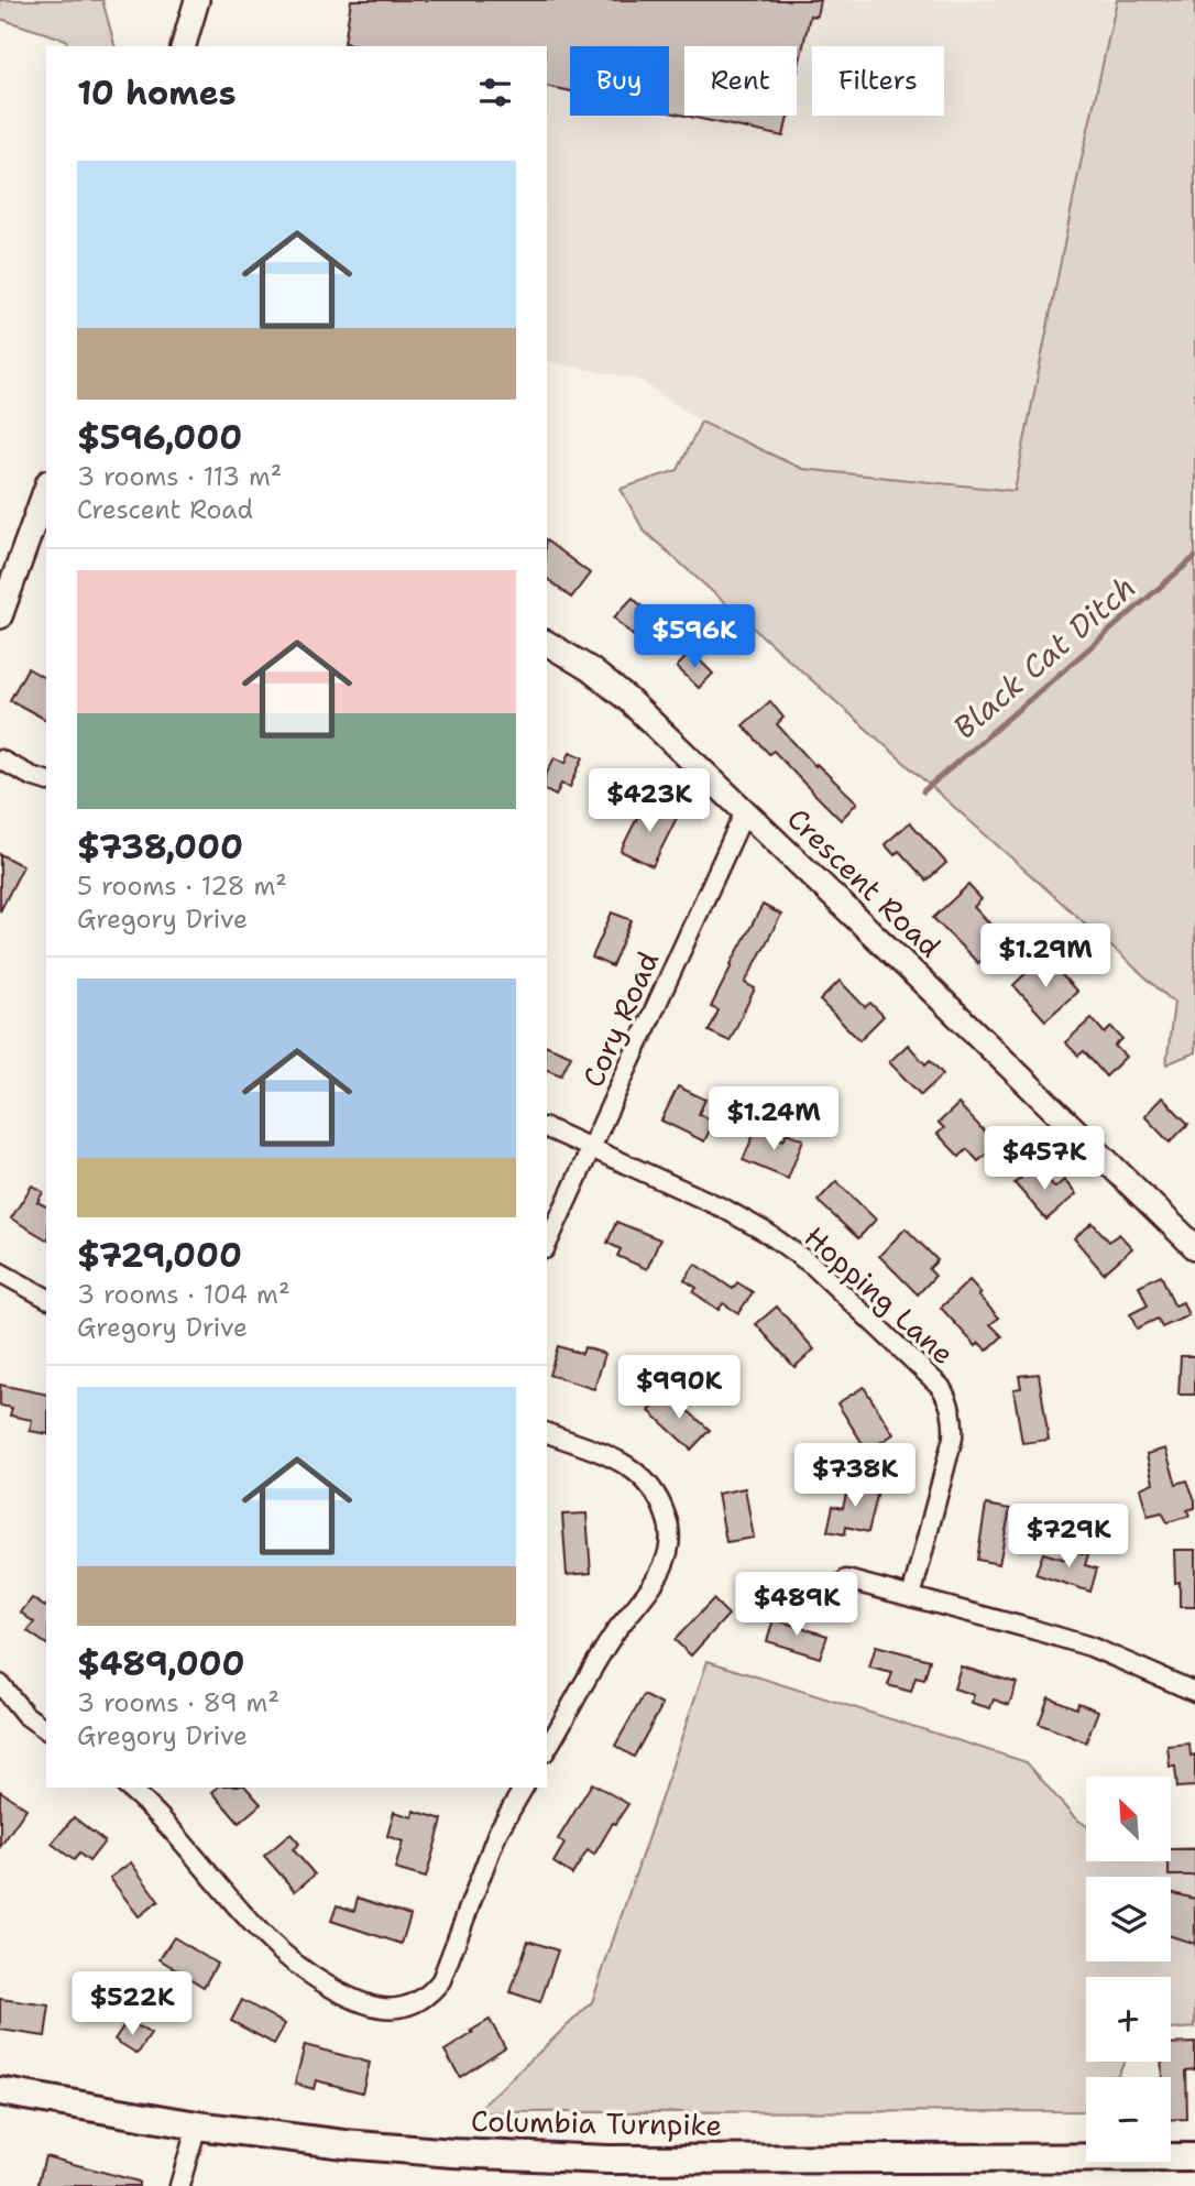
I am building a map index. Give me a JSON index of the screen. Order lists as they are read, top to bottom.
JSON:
{
  "streets": {
    "main road": ["Columbia Turnpike"],
    "street": ["Crescent Road", "Cory Road", "Hopping Lane"]
  },
  "crossings": [
    ["Crescent Road", "Cory Road"],
    ["Cory Road", "Hopping Lane"]
  ],
  "water": ["Black Cat Ditch"],
  "north": "top left",
  "page": {
    "chip": ["Buy", "Rent", "Filters"],
    "heading": "10 homes",
    "list": [
      {
        "name": "$596,000",
        "note": "3 rooms · 113 m² · Crescent Road"
      },
      {
        "name": "$738,000",
        "note": "5 rooms · 128 m² · Gregory Drive"
      },
      {
        "name": "$729,000",
        "note": "3 rooms · 104 m² · Gregory Drive"
      },
      {
        "name": "$489,000",
        "note": "3 rooms · 89 m² · Gregory Drive"
      }
    ],
    "price": [
      "$596K",
      "$423K",
      "$1.29M",
      "$1.24M",
      "$457K",
      "$990K",
      "$738K",
      "$729K",
      "$489K",
      "$522K"
    ],
    "map_buttons": ["+", "−"]
  }
}
